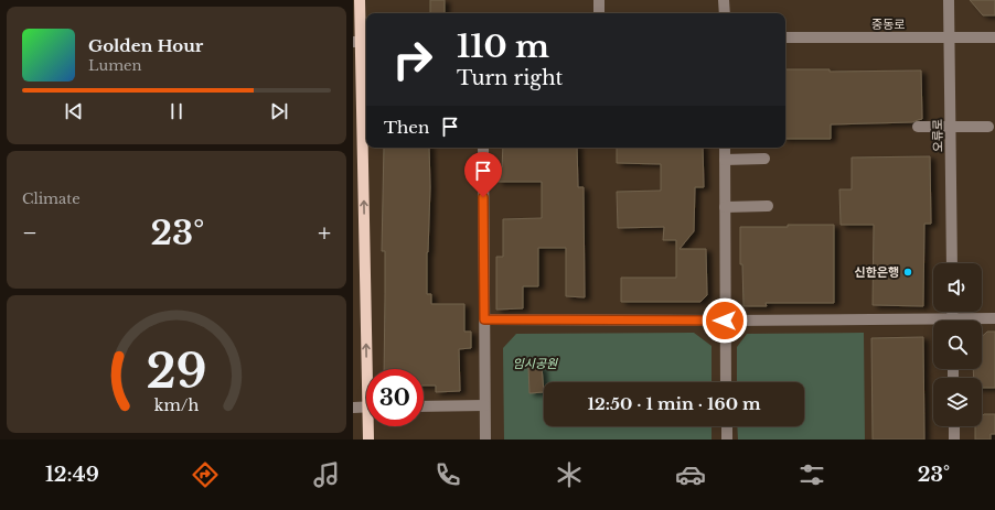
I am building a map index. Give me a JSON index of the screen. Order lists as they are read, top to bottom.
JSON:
{
  "streets": {
    "street": ["중동로", "오류로"]
  },
  "crossings": [
    ["중동로", "오류로"]
  ],
  "parks": ["임시공원"],
  "places": ["신한은행"],
  "page": {
    "turn": ["110 m", "Turn right"],
    "song": ["Golden Hour", "Lumen"],
    "then": "Then",
    "tile": "Climate",
    "heat": ["−", "23°", "+"],
    "limit": "30",
    "trip": "12:50 · 1 min · 160 m",
    "tabs": ["12:49", "23°"],
    "gauge": ["29", "km/h"]
  }
}
